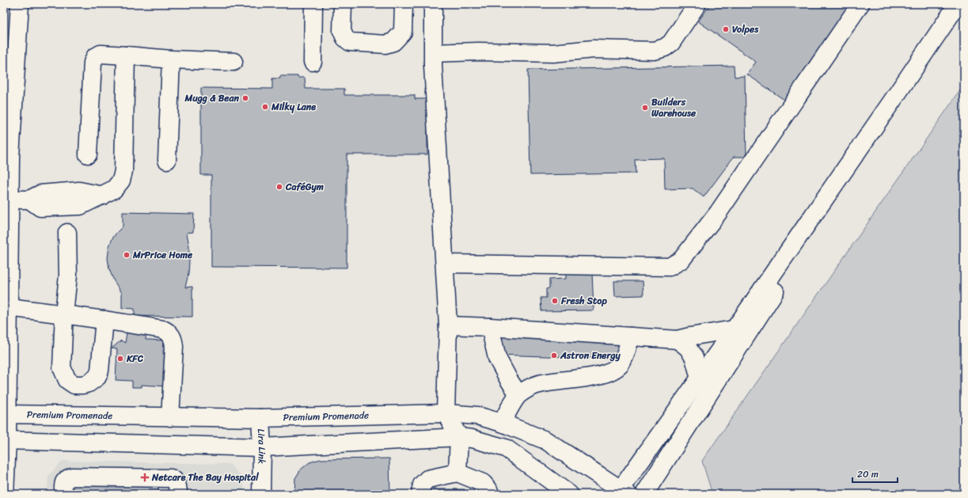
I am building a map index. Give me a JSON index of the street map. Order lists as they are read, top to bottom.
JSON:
{
  "streets": {
    "street": ["Premium Promenade", "Lira Link"]
  },
  "crossings": [
    ["Premium Promenade", "Lira Link"]
  ],
  "places": {
    "other": [
      "Volpes",
      "Mugg & Bean",
      "Milky Lane",
      "Builders Warehouse",
      "CaféGym",
      "MrPrice Home",
      "Fresh Stop",
      "Astron Energy",
      "KFC"
    ],
    "health": ["Netcare The Bay Hospital"]
  },
  "scale_bar": "20 m"
}
